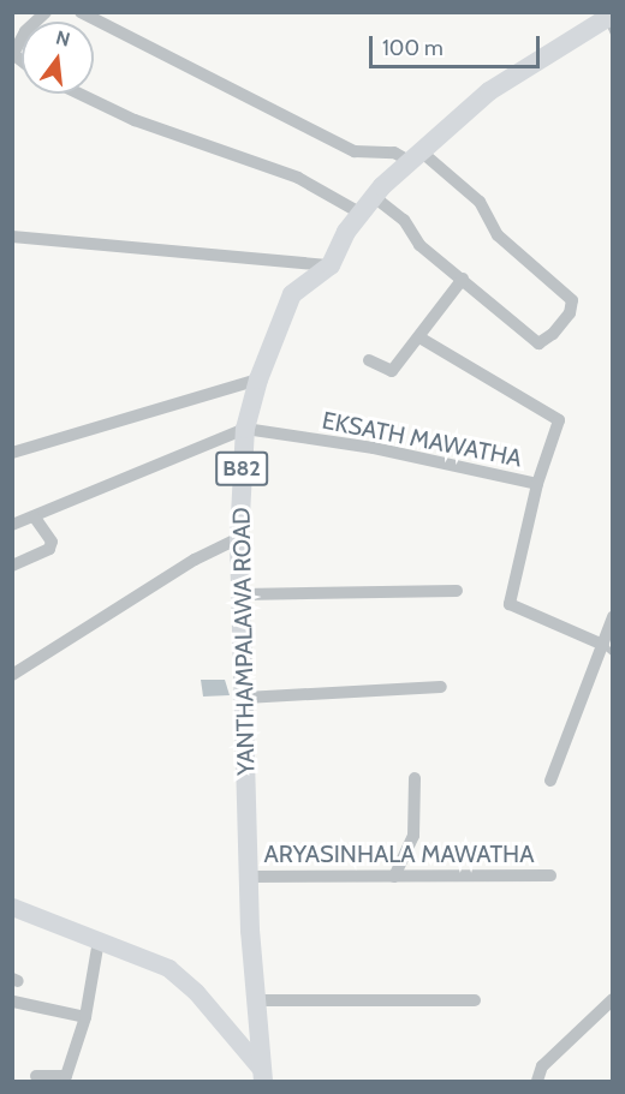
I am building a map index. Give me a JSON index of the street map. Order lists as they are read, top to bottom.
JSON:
{
  "streets": {
    "main road": ["B82", "YANTHAMPALAWA ROAD"],
    "street": ["EKSATH MAWATHA", "ARYASINHALA MAWATHA"]
  },
  "crossings": [
    ["EKSATH MAWATHA", "YANTHAMPALAWA ROAD"],
    ["YANTHAMPALAWA ROAD", "ARYASINHALA MAWATHA"]
  ],
  "scale_bar": "100 m",
  "north": "top"
}
